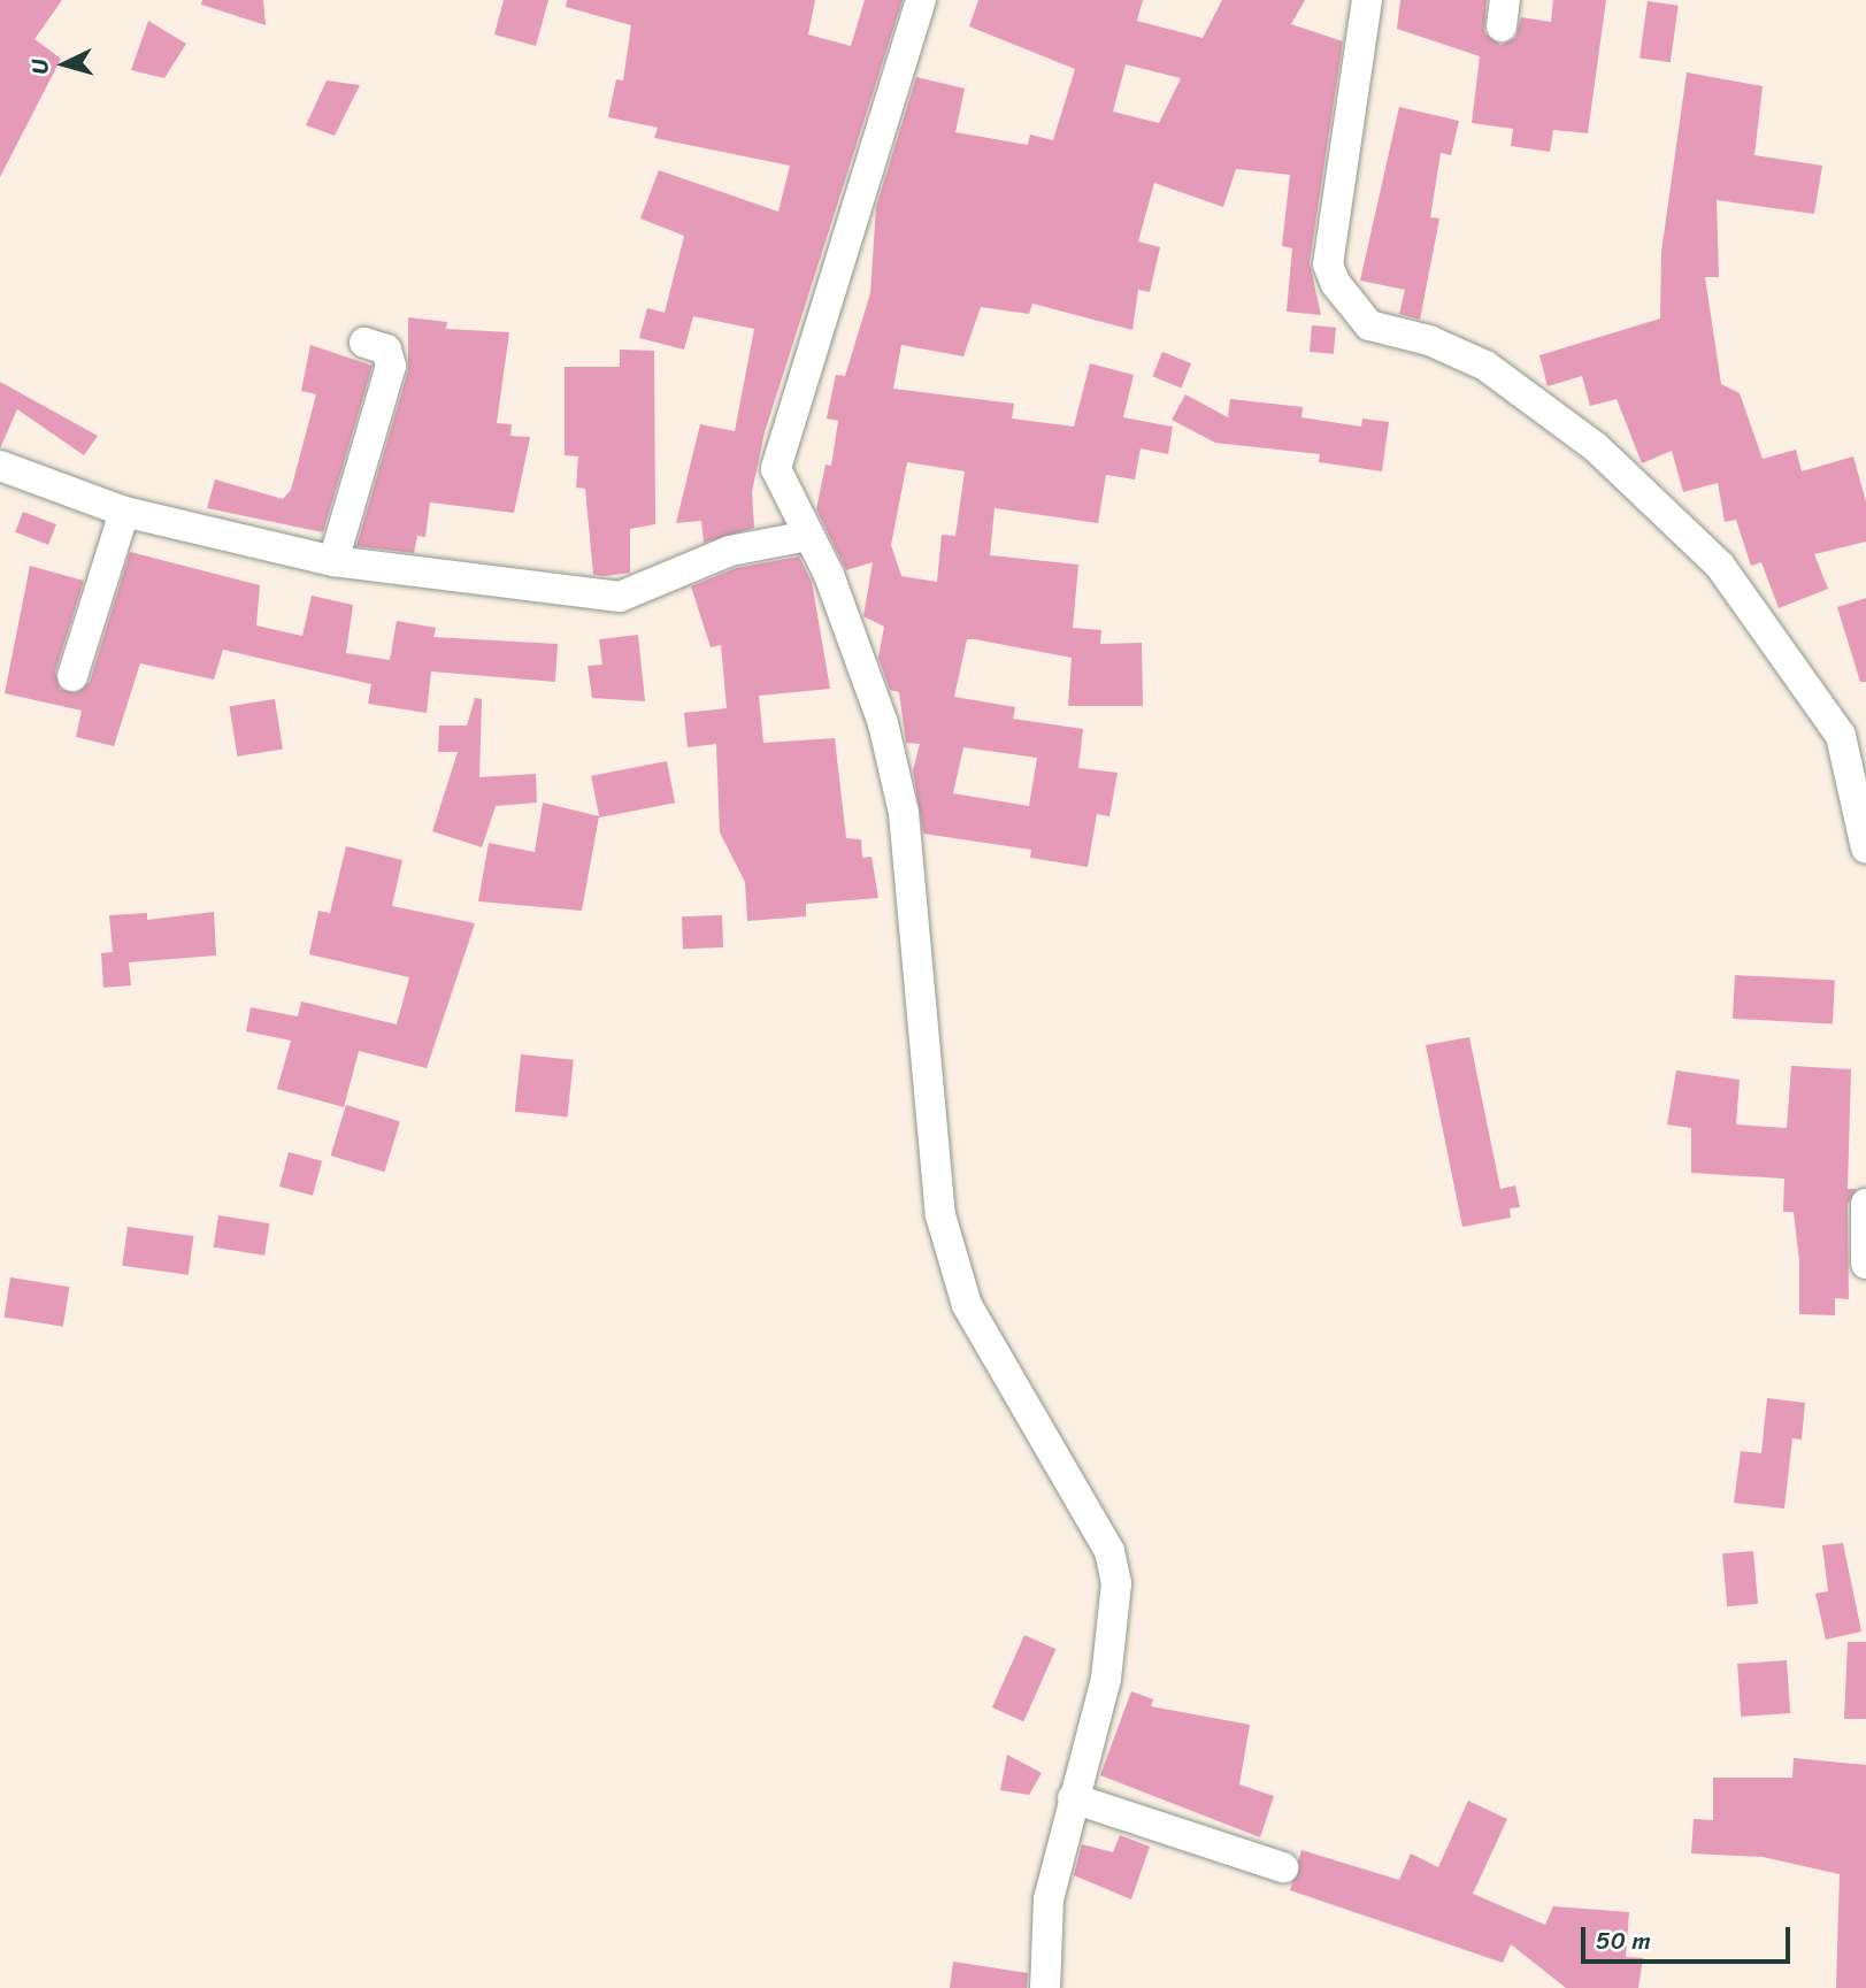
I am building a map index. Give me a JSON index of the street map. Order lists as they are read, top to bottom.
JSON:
{
  "scale_bar": "50 m",
  "north": "left"
}
